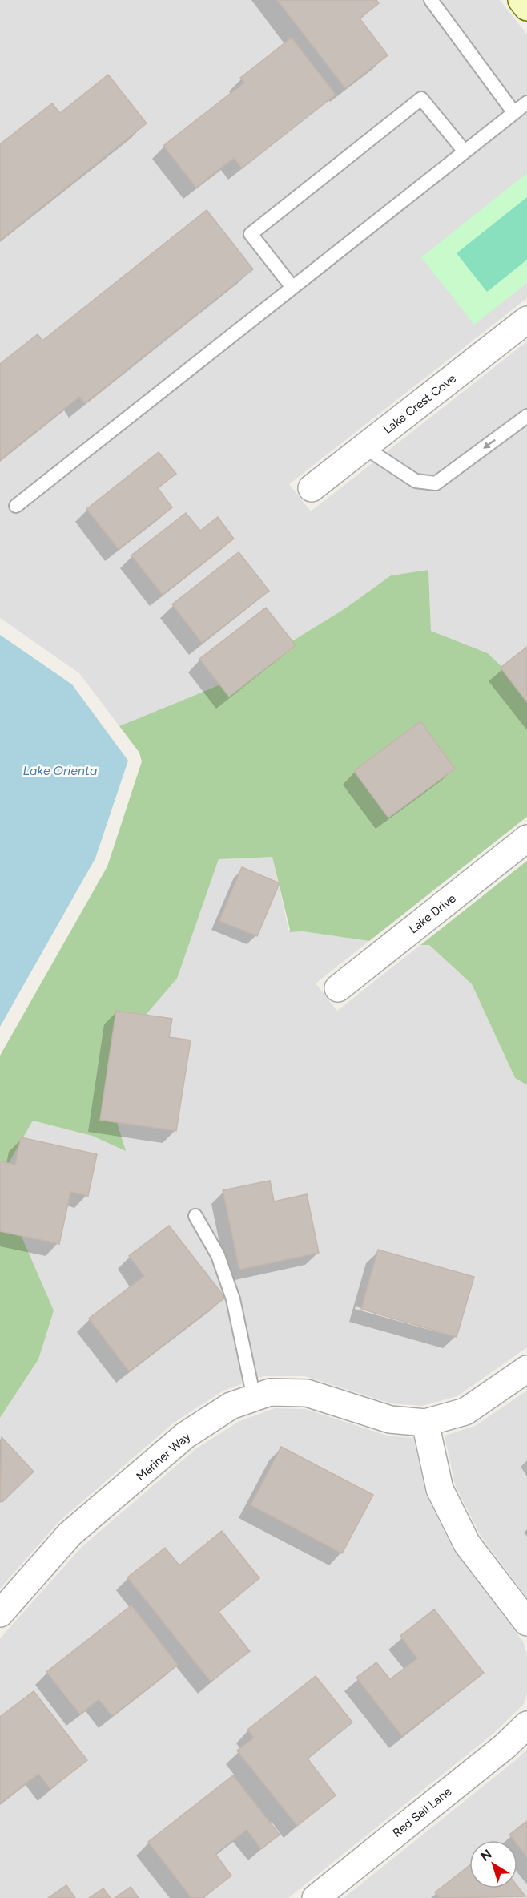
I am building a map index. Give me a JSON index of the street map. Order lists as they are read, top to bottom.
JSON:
{
  "streets": {
    "street": [
      "Lake Crest Cove",
      "Lake Drive",
      "Mariner Way",
      "Red Sail Lane"
    ]
  },
  "water": ["Lake Orienta"],
  "north": "top left"
}
